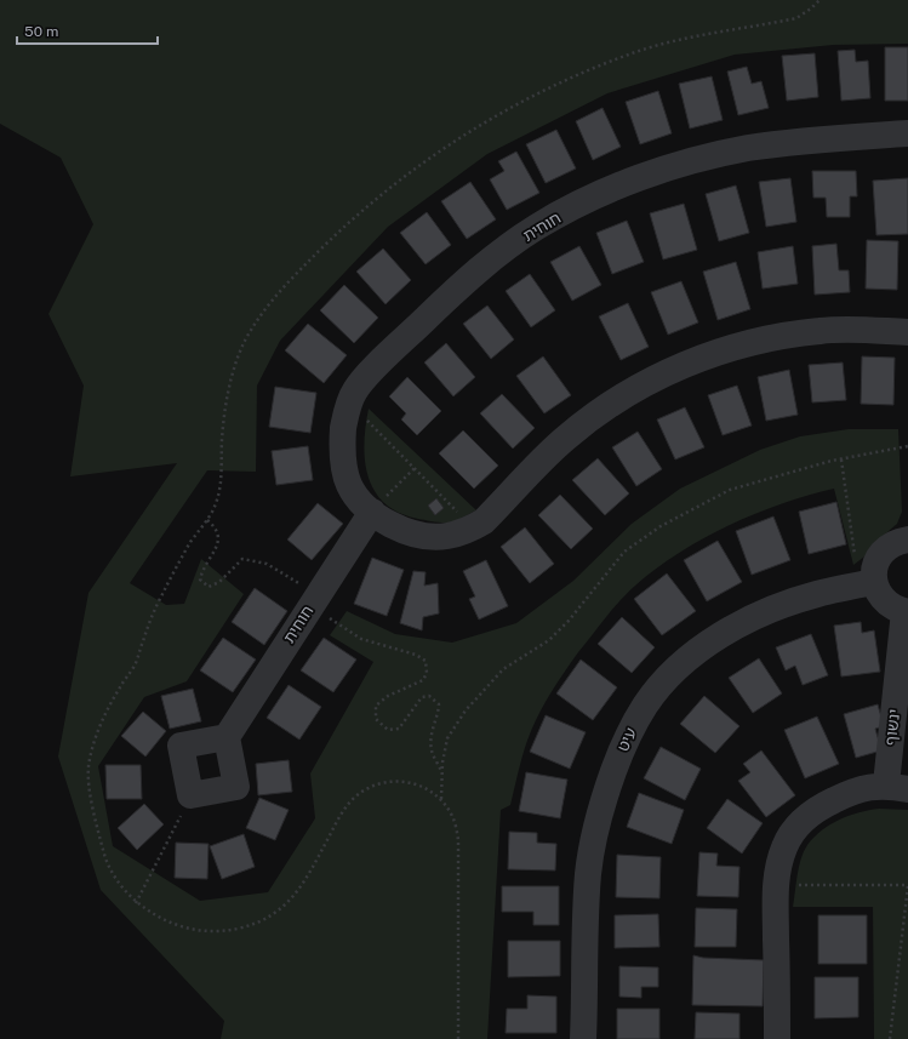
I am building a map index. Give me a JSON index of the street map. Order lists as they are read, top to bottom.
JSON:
{
  "streets": {
    "street": ["חוחית", "ינשוף", "עיט"]
  },
  "scale_bar": "50 m"
}
